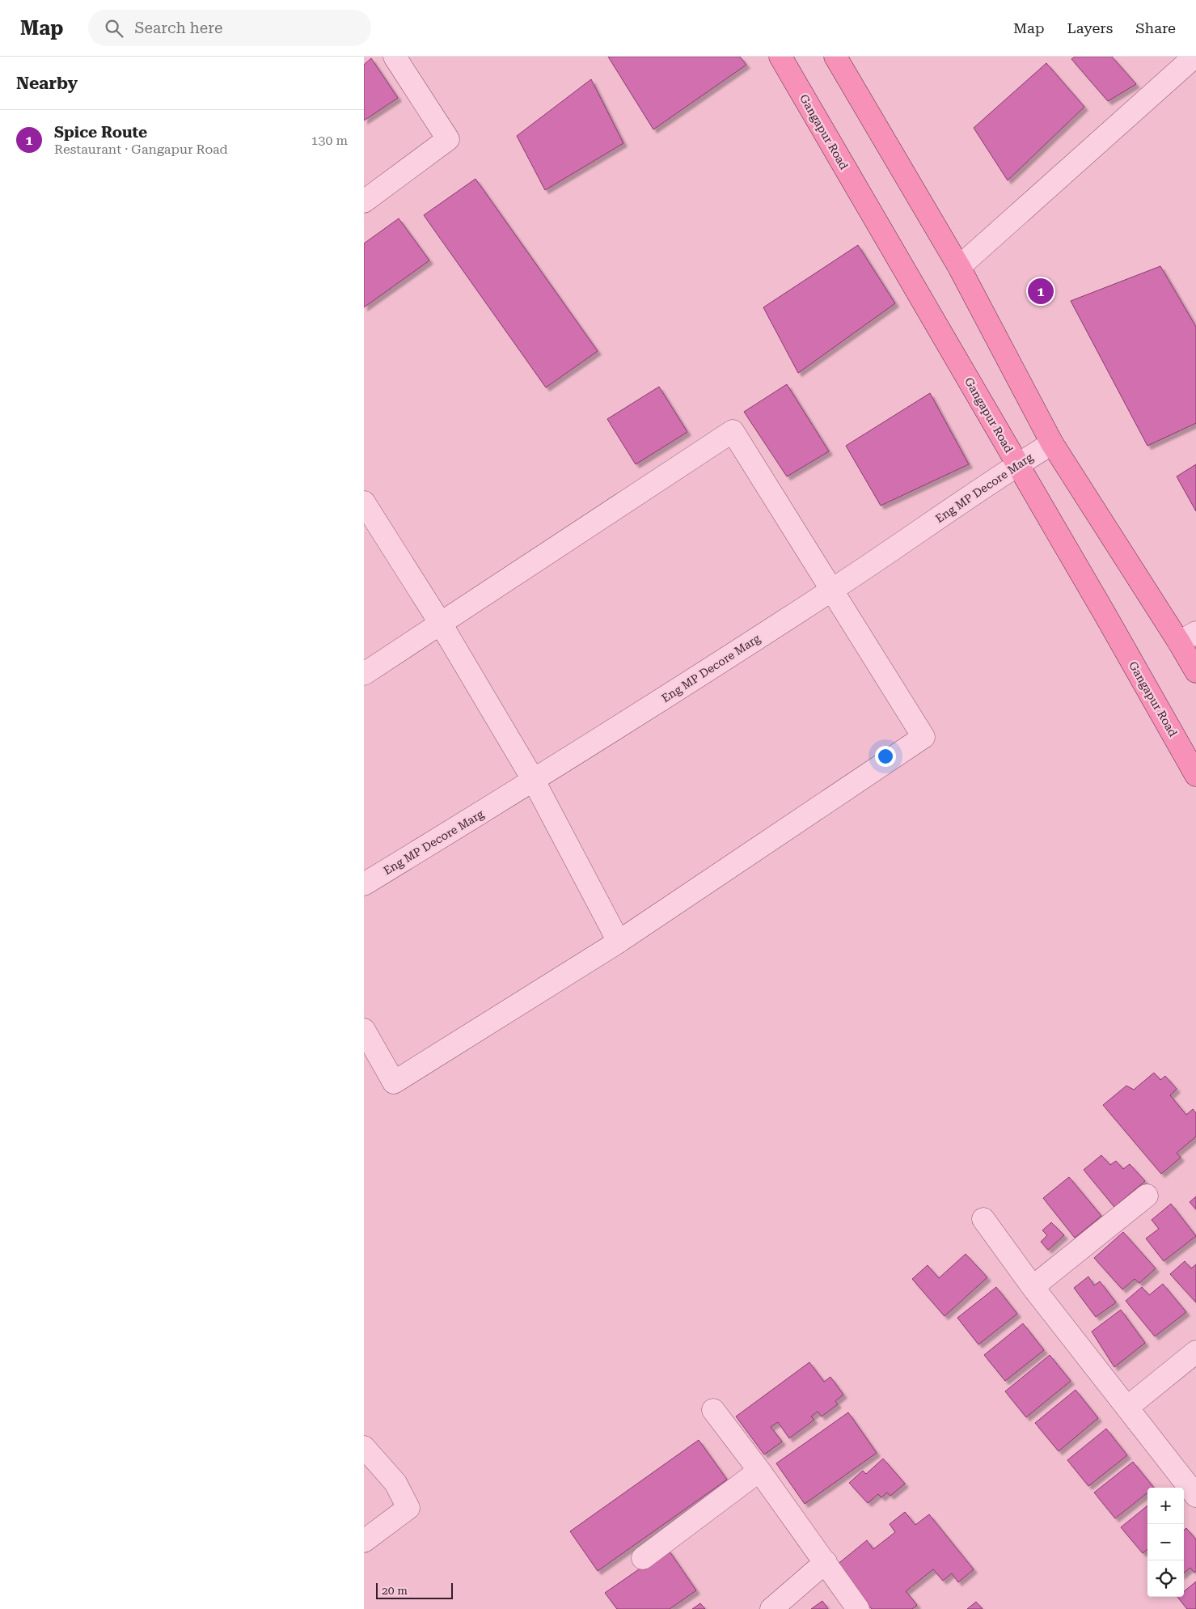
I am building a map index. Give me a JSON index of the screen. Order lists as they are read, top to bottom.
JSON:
{
  "streets": {
    "main road": ["Gangapur Road"],
    "street": ["Eng MP Decore Marg"]
  },
  "crossings": [
    ["Gangapur Road", "Eng MP Decore Marg"]
  ],
  "scale_bar": "20 m",
  "page": {
    "header": "Map",
    "search": "Search here",
    "nav": ["Map", "Layers", "Share"],
    "heading": "Nearby",
    "list": [
      {
        "mark": "1",
        "name": "Spice Route",
        "note": "Restaurant · Gangapur Road",
        "value": "130 m"
      }
    ],
    "pins": "1",
    "map_buttons": ["+", "−"],
    "scale": "20 m"
  }
}
